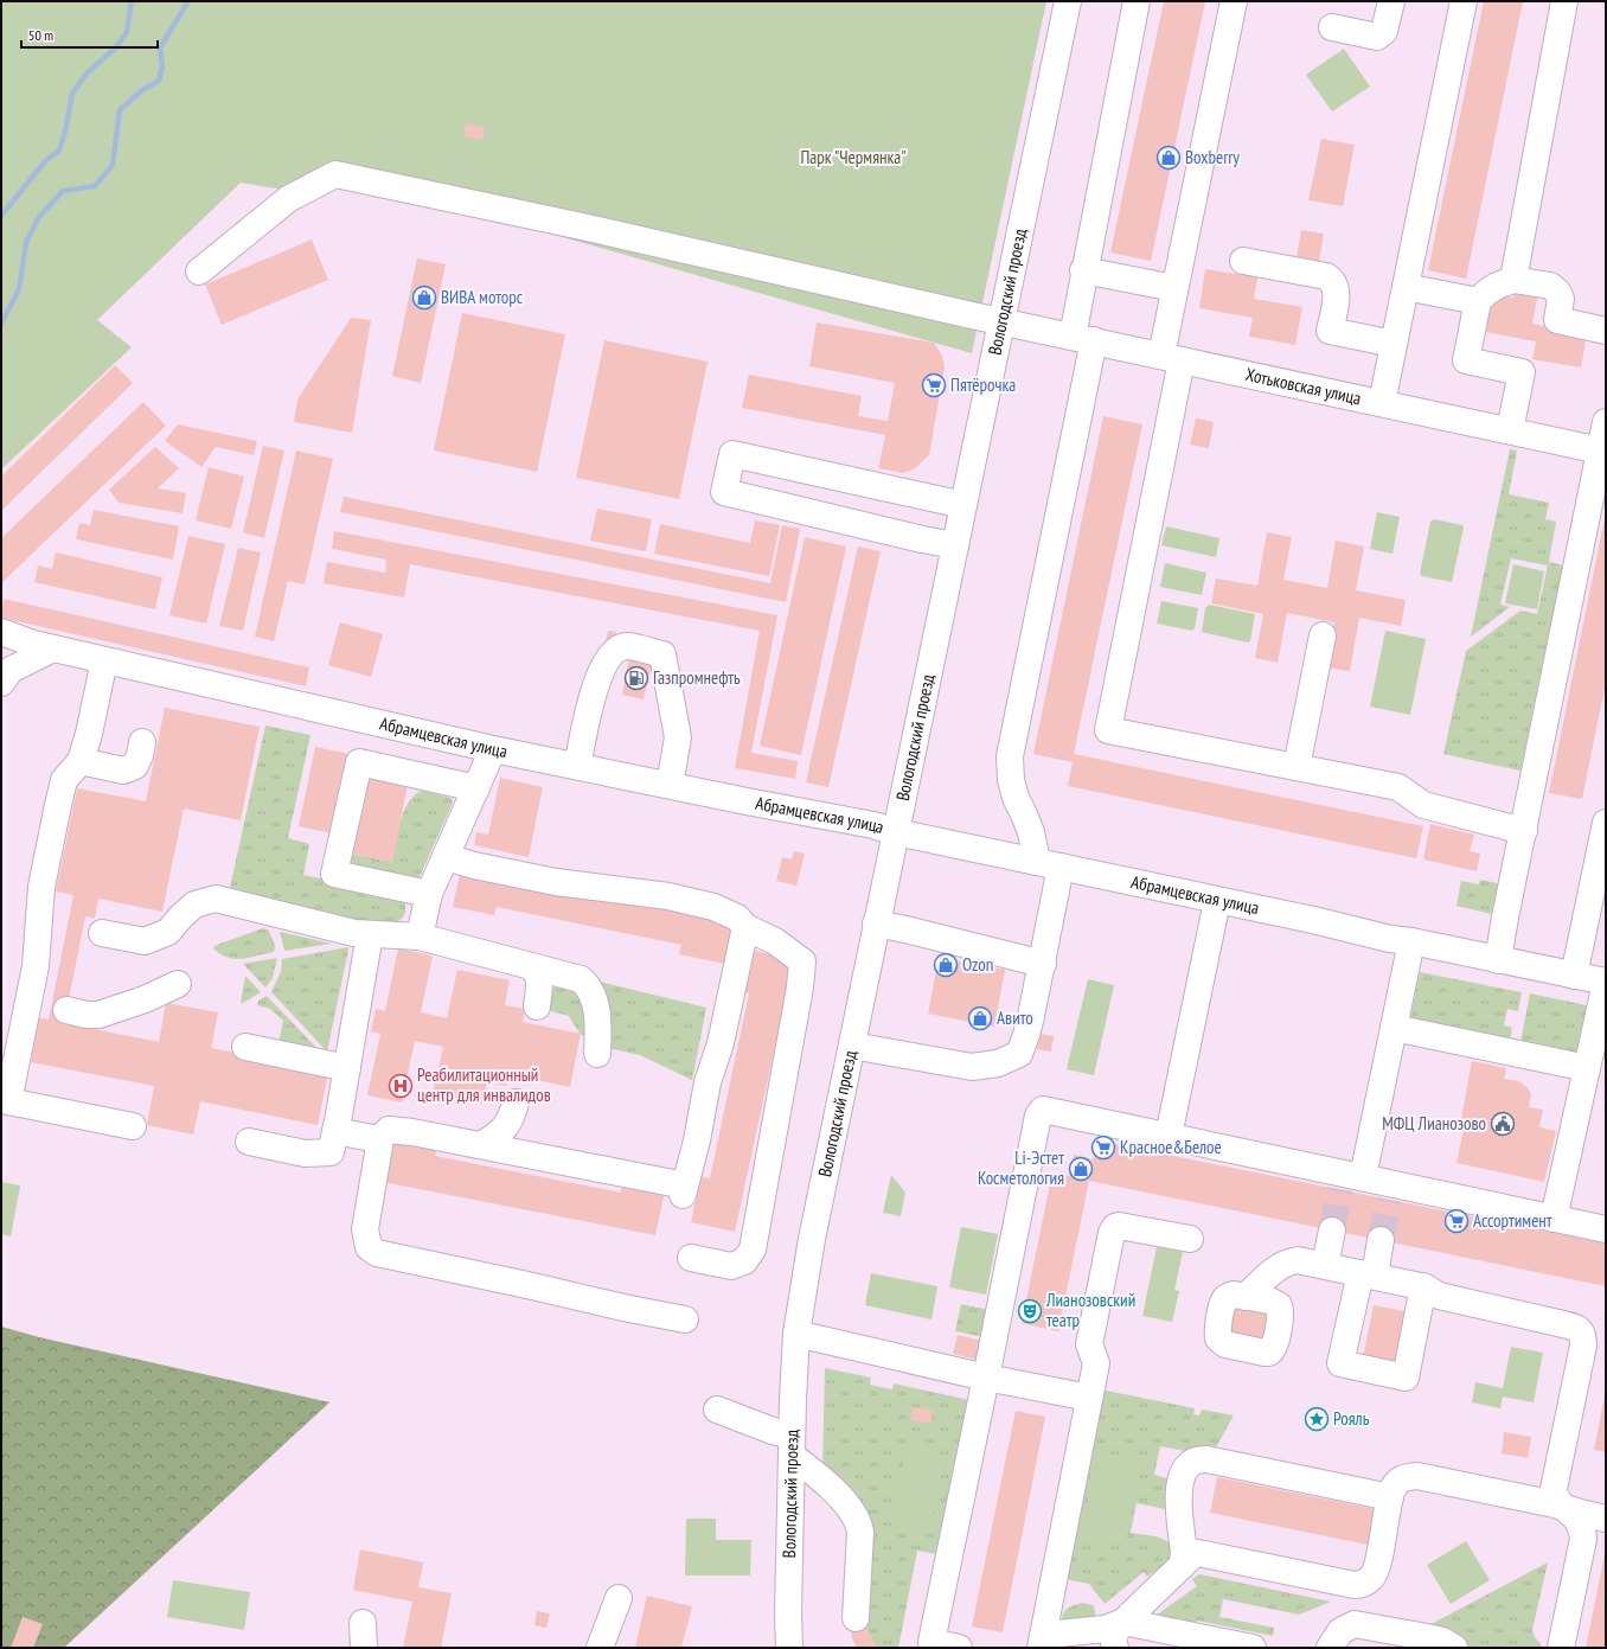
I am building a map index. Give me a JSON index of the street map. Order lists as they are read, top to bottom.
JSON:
{
  "streets": {
    "street": ["Вологодский проезд", "Хотьковская улица", "Абрамцевская улица"]
  },
  "crossings": [
    ["Вологодский проезд", "Хотьковская улица"],
    ["Вологодский проезд", "Абрамцевская улица"]
  ],
  "parks": ["Парк \"Чермянка\""],
  "places": {
    "shop": [
      "Boxberry",
      "ВИВА моторс",
      "Ozon",
      "Авито",
      "Li-Эстет Косметология"
    ],
    "supermarket": ["Пятёрочка", "Красное&Белое", "Ассортимент"],
    "fuel station": ["Газпромнефть"],
    "hospital": ["Реабилитационный центр для инвалидов"],
    "public building": ["МФЦ Лианозово"],
    "theatre": ["Лианозовский театр"],
    "place": ["Рояль"]
  },
  "scale_bar": "50 m"
}
